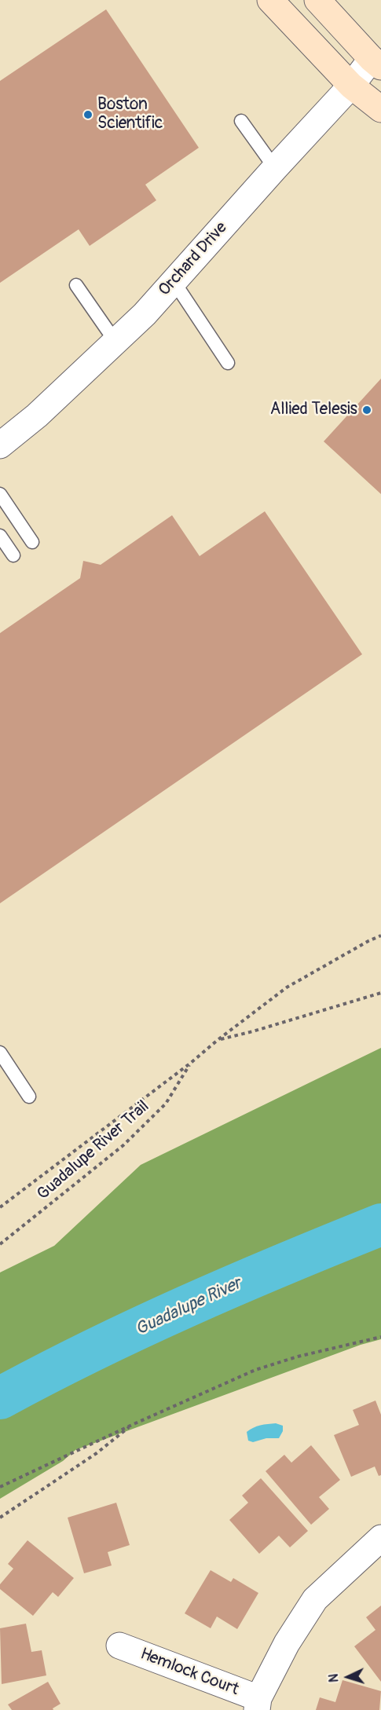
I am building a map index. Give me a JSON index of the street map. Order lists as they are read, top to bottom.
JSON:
{
  "streets": {
    "street": ["Orchard Drive", "Hemlock Court"],
    "path": ["Guadalupe River Trail"]
  },
  "water": ["Guadalupe River"],
  "places": ["Boston Scientific", "Allied Telesis"],
  "north": "left"
}
